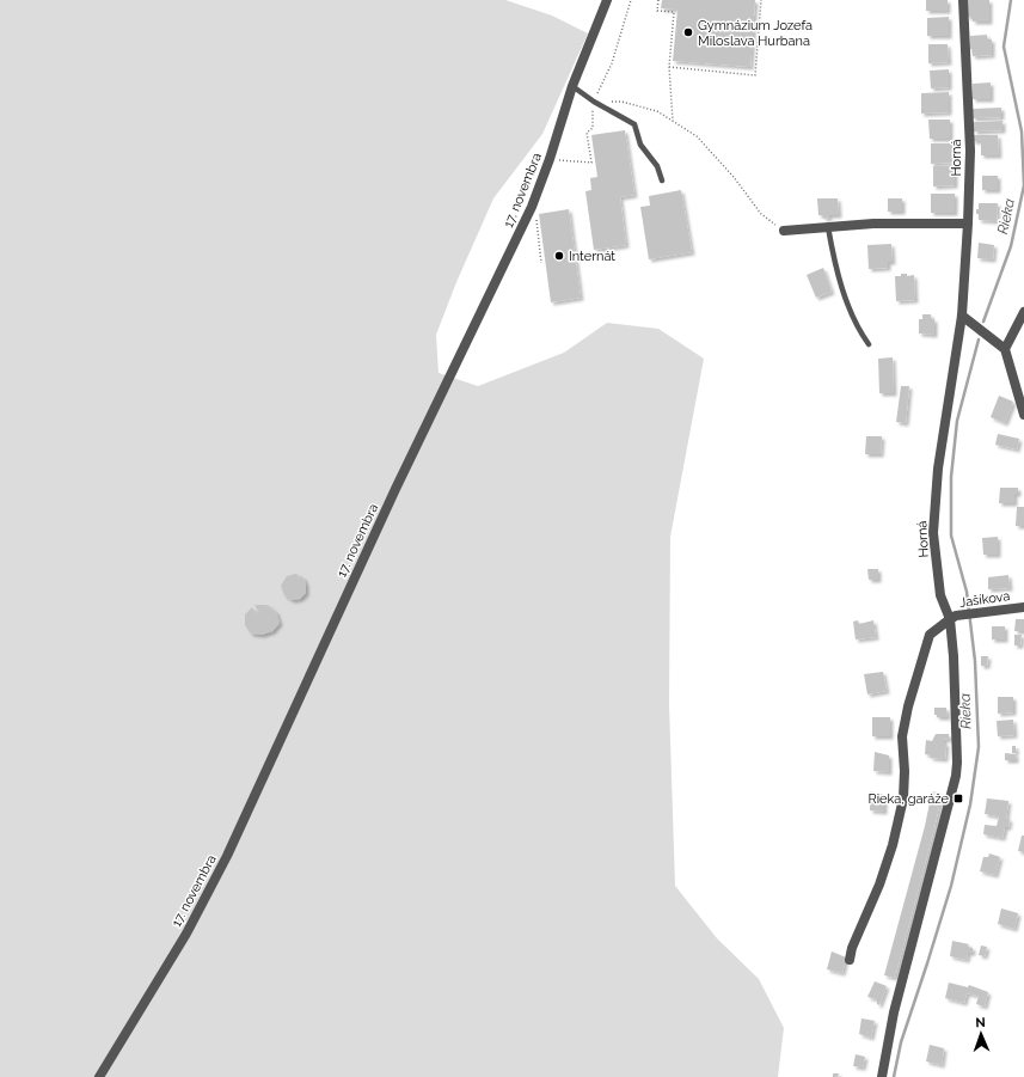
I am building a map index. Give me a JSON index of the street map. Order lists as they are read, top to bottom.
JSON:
{
  "streets": {
    "street": ["Horná", "17. novembra", "Jašíkova"]
  },
  "crossings": [
    ["Horná", "Jašíkova"]
  ],
  "water": ["Rieka"],
  "places": {
    "other": ["Gymnázium Jozefa Miloslava Hurbana", "Internát"],
    "transit": ["Rieka, garáže"]
  },
  "north": "top"
}
